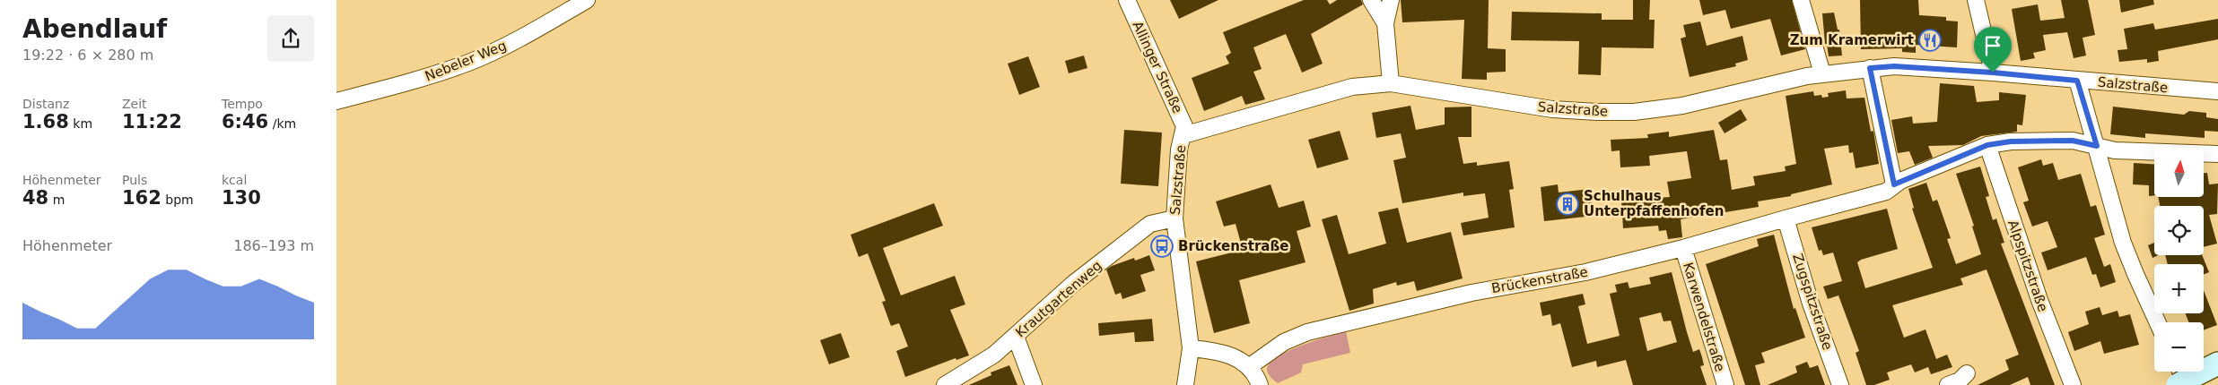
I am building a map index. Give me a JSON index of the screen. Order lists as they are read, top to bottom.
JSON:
{
  "streets": {
    "street": [
      "Nebeler Weg",
      "Allinger Straße",
      "Salzstraße",
      "Alpspitzstraße",
      "Brückenstraße",
      "Krautgartenweg",
      "Zugspitzstraße",
      "Karwendelstraße"
    ]
  },
  "crossings": [
    ["Allinger Straße", "Salzstraße"],
    ["Salzstraße", "Krautgartenweg"],
    ["Alpspitzstraße", "Brückenstraße"],
    ["Brückenstraße", "Zugspitzstraße"],
    ["Brückenstraße", "Karwendelstraße"]
  ],
  "places": {
    "restaurant": ["Zum Kramerwirt"],
    "building": ["Schulhaus Unterpfaffenhofen"],
    "bus stop": ["Brückenstraße"]
  },
  "north": "top",
  "page": {
    "heading": ["Abendlauf", "19:22 · 6 × 280 m"],
    "stats": [
      ["Distanz", "1.68 km"],
      ["Zeit", "11:22"],
      ["Tempo", "6:46 /km"],
      ["Höhenmeter", "48 m"],
      ["Puls", "162 bpm"],
      ["kcal", "130"]
    ],
    "map_buttons": ["+", "−"],
    "chart": ["Höhenmeter", "186–193 m"]
  }
}
